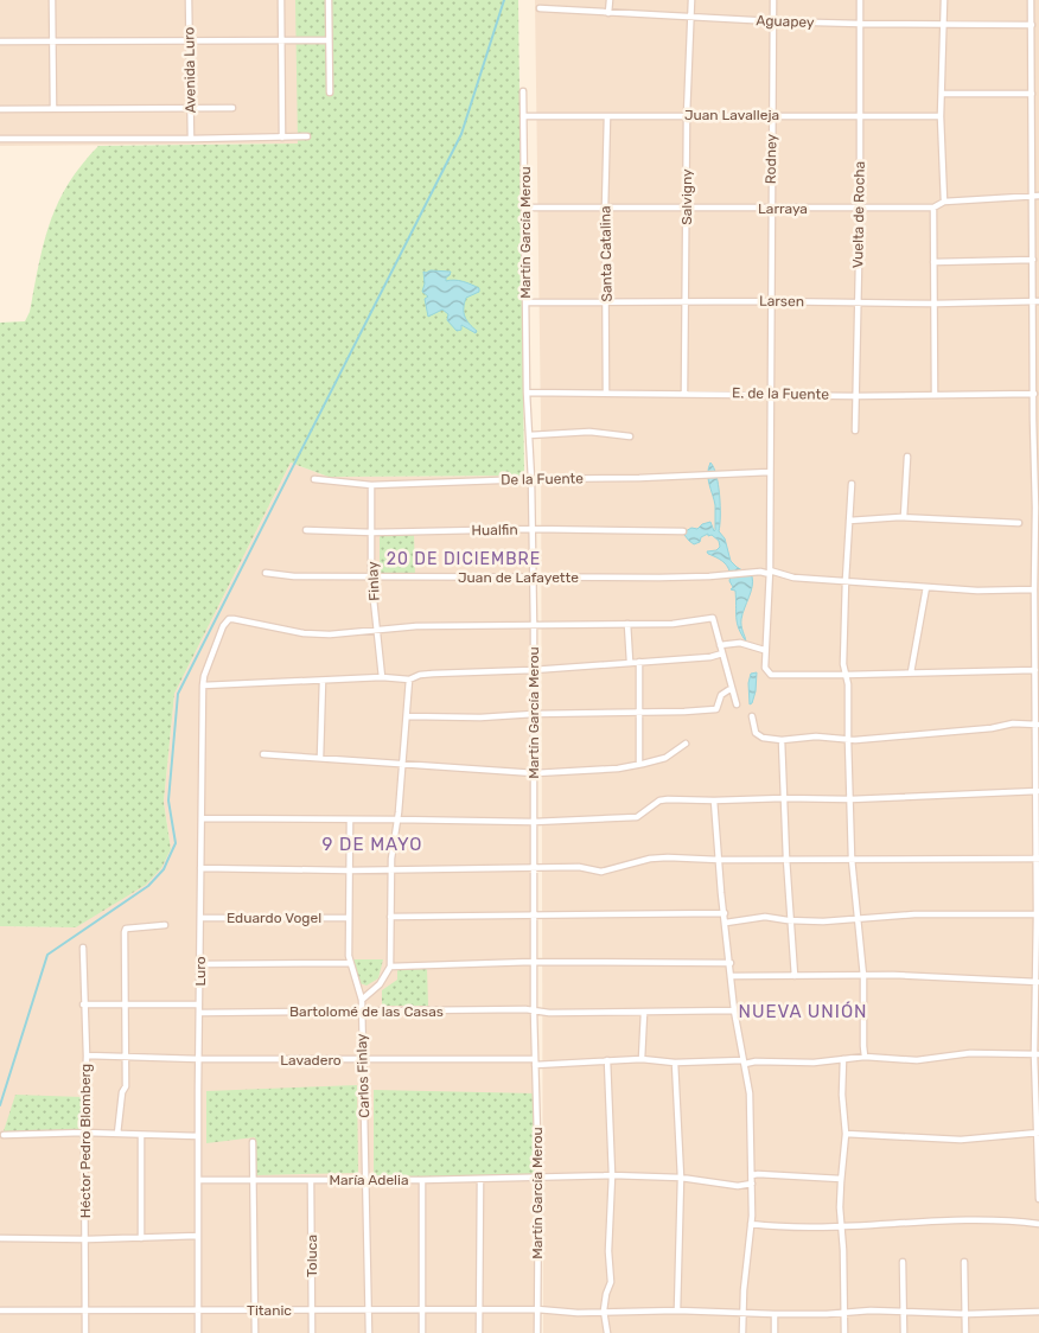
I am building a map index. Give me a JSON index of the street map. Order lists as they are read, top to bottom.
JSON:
{
  "streets": {
    "street": [
      "Aguapey",
      "Avenida Luro",
      "Juan Lavalleja",
      "Rodney",
      "Salvigny",
      "Larraya",
      "Vuelta de Rocha",
      "Martín García Merou",
      "Santa Catalina",
      "Larsen",
      "E. de la Fuente",
      "De la Fuente",
      "Hualfin",
      "Juan de Lafayette",
      "Finlay",
      "Eduardo Vogel",
      "Luro",
      "Bartolomé de las Casas",
      "Lavadero",
      "Carlos Finlay",
      "Héctor Pedro Blomberg",
      "María Adelia",
      "Toluca",
      "Titanic"
    ]
  },
  "crossings": [
    ["Aguapey", "Rodney"],
    ["Aguapey", "Salvigny"],
    ["Aguapey", "Vuelta de Rocha"],
    ["Juan Lavalleja", "Rodney"],
    ["Juan Lavalleja", "Salvigny"],
    ["Juan Lavalleja", "Vuelta de Rocha"],
    ["Juan Lavalleja", "Martín García Merou"],
    ["Juan Lavalleja", "Santa Catalina"],
    ["Rodney", "Larraya"],
    ["Rodney", "Larsen"],
    ["Rodney", "E. de la Fuente"],
    ["Rodney", "De la Fuente"],
    ["Rodney", "Juan de Lafayette"],
    ["Salvigny", "Larraya"],
    ["Salvigny", "Larsen"],
    ["Salvigny", "E. de la Fuente"],
    ["Larraya", "Vuelta de Rocha"],
    ["Larraya", "Martín García Merou"],
    ["Larraya", "Santa Catalina"],
    ["Vuelta de Rocha", "Larsen"],
    ["Vuelta de Rocha", "E. de la Fuente"],
    ["Martín García Merou", "Larsen"],
    ["Martín García Merou", "E. de la Fuente"],
    ["Martín García Merou", "De la Fuente"],
    ["Martín García Merou", "Hualfin"],
    ["Martín García Merou", "Juan de Lafayette"],
    ["Martín García Merou", "Bartolomé de las Casas"],
    ["Martín García Merou", "Lavadero"],
    ["Martín García Merou", "María Adelia"],
    ["Martín García Merou", "Titanic"],
    ["Santa Catalina", "Larsen"],
    ["Santa Catalina", "E. de la Fuente"],
    ["De la Fuente", "Finlay"],
    ["Hualfin", "Finlay"],
    ["Juan de Lafayette", "Finlay"],
    ["Finlay", "Luro"],
    ["Eduardo Vogel", "Luro"],
    ["Eduardo Vogel", "Carlos Finlay"],
    ["Luro", "Bartolomé de las Casas"],
    ["Luro", "Lavadero"],
    ["Luro", "María Adelia"],
    ["Luro", "Titanic"],
    ["Bartolomé de las Casas", "Carlos Finlay"],
    ["Lavadero", "Carlos Finlay"],
    ["Lavadero", "Héctor Pedro Blomberg"],
    ["Carlos Finlay", "María Adelia"],
    ["Carlos Finlay", "Titanic"],
    ["Héctor Pedro Blomberg", "Titanic"],
    ["María Adelia", "Toluca"],
    ["Toluca", "Titanic"]
  ],
  "districts": ["20 DE DICIEMBRE", "9 DE MAYO", "NUEVA UNIÓN"]
}
